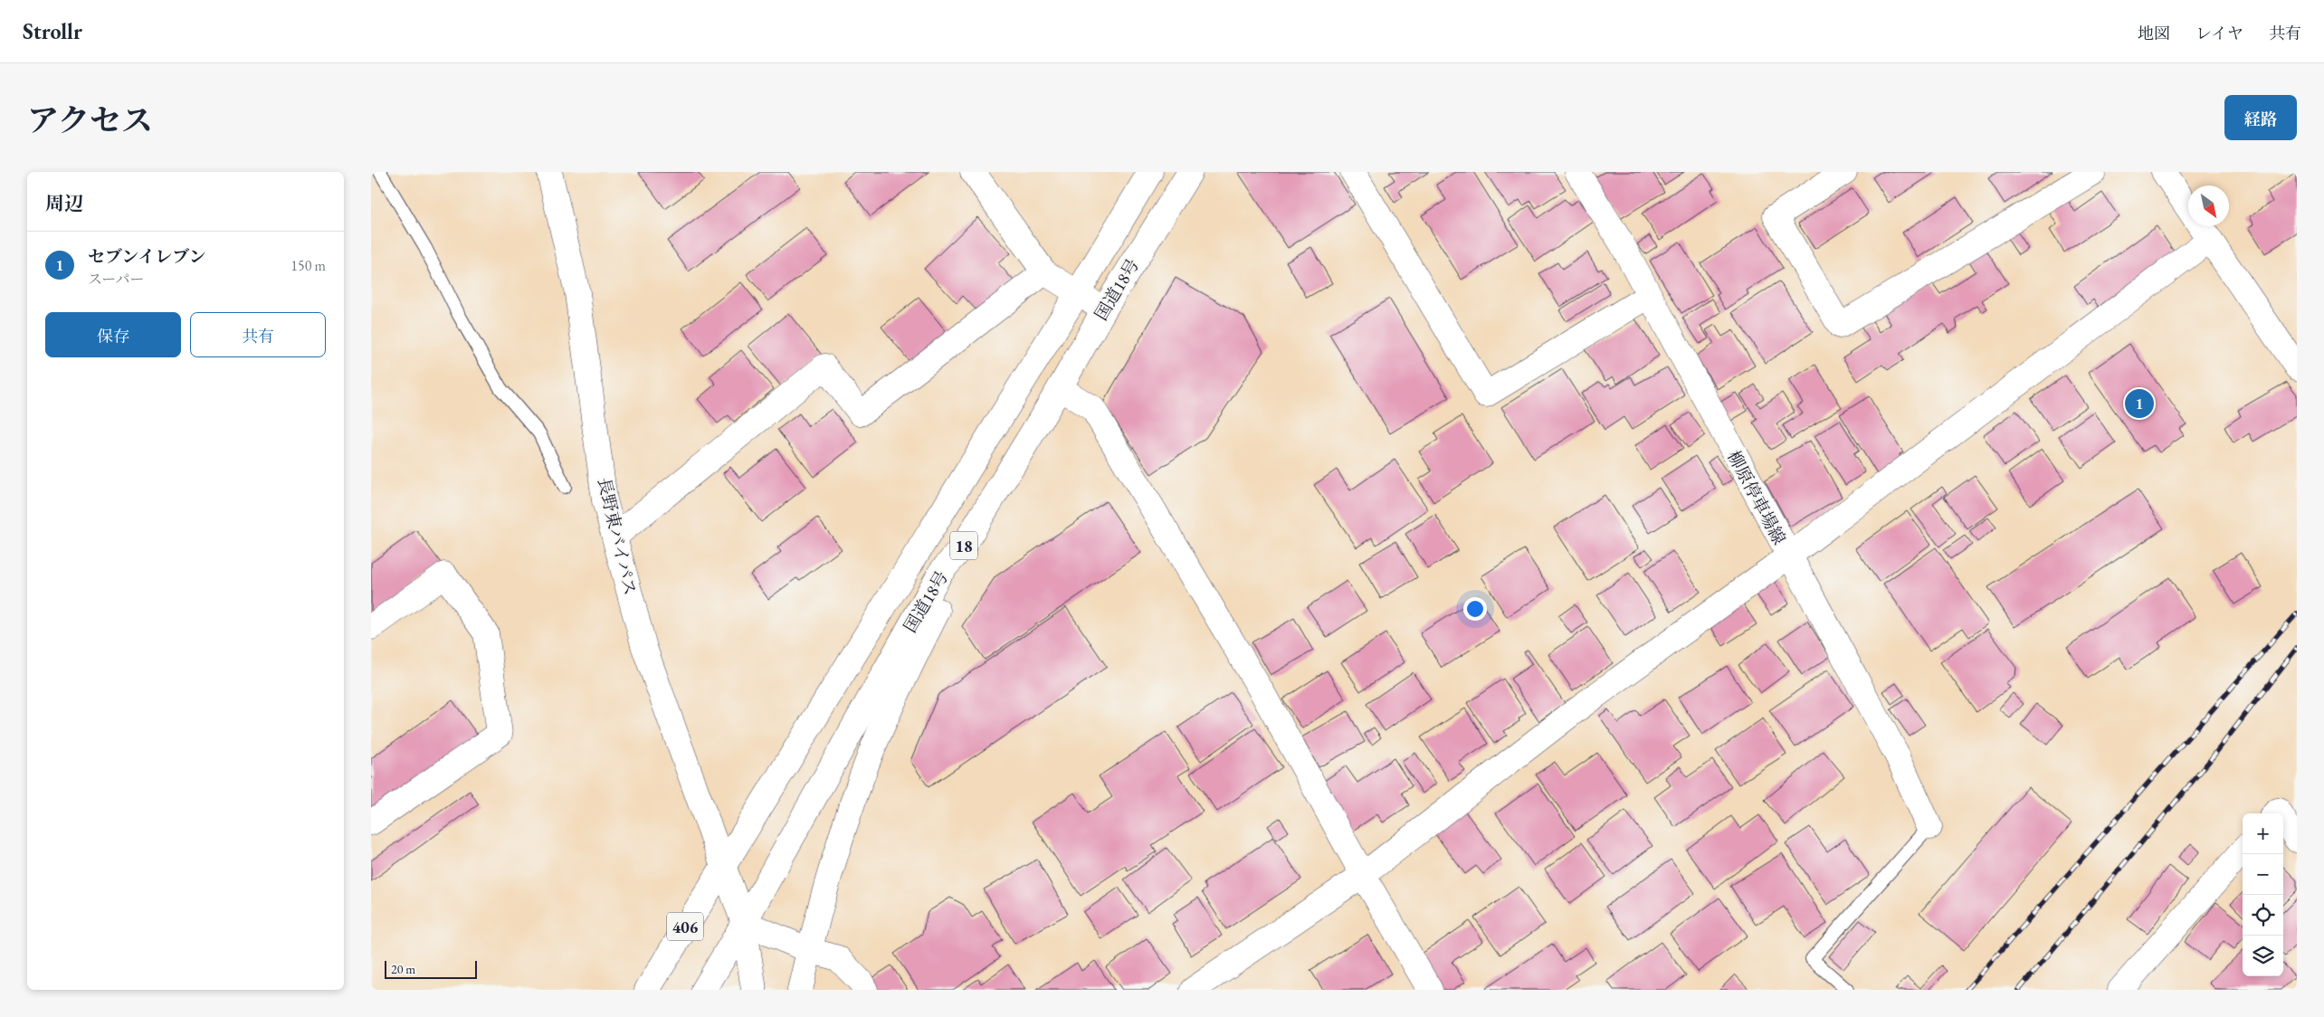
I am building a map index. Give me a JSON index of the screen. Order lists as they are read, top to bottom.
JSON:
{
  "streets": {
    "main road": [
      "国道18号",
      "柳原停車場線",
      "長野東バイパス",
      "18",
      "406"
    ]
  },
  "crossings": [
    ["国道18号", "長野東バイパス"],
    ["国道18号", "406"],
    ["長野東バイパス", "406"]
  ],
  "scale_bar": "20 m",
  "north": "bottom right",
  "page": {
    "header": "Strollr",
    "nav": ["地図", "レイヤ", "共有"],
    "title": "アクセス",
    "buttons": [
      "経路",
      ["保存", "共有"]
    ],
    "heading": "周辺",
    "list": [
      {
        "mark": "1",
        "name": "セブンイレブン",
        "note": "スーパー",
        "value": "150 m"
      }
    ],
    "pins": "1",
    "map_buttons": ["+", "−"],
    "scale": "20 m"
  }
}
